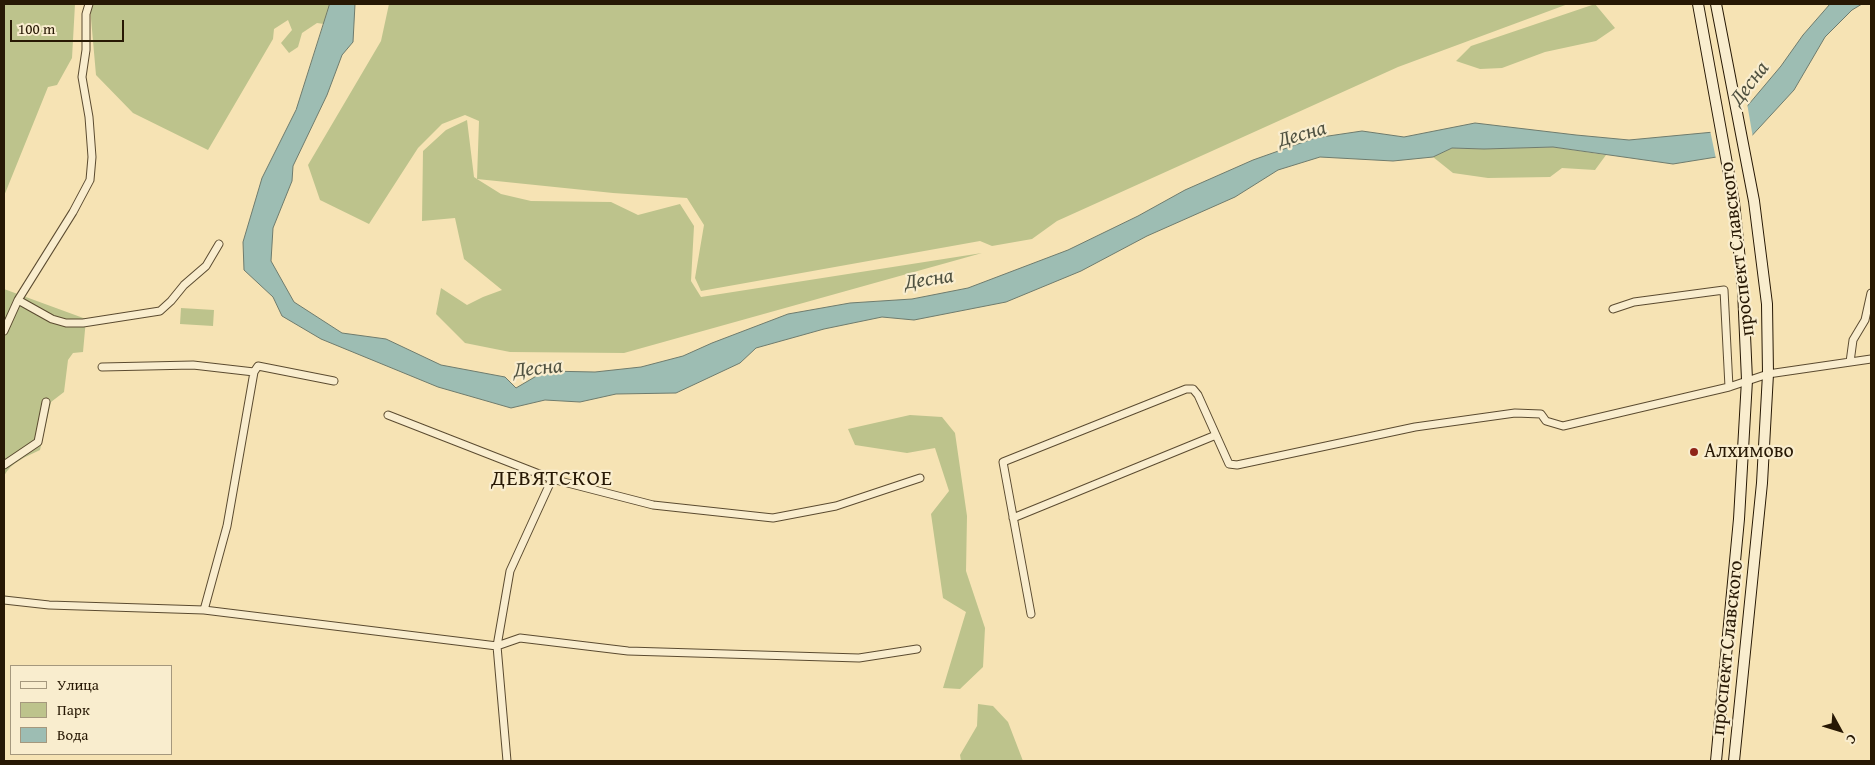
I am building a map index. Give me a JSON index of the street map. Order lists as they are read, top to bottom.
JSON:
{
  "streets": {
    "main road": ["проспект Славского"]
  },
  "districts": ["ДЕВЯТСКОЕ"],
  "water": ["Десна"],
  "places": ["Алхимово"],
  "legend": ["Улица", "Парк", "Вода"],
  "scale_bar": "100 m",
  "north": "bottom right"
}
